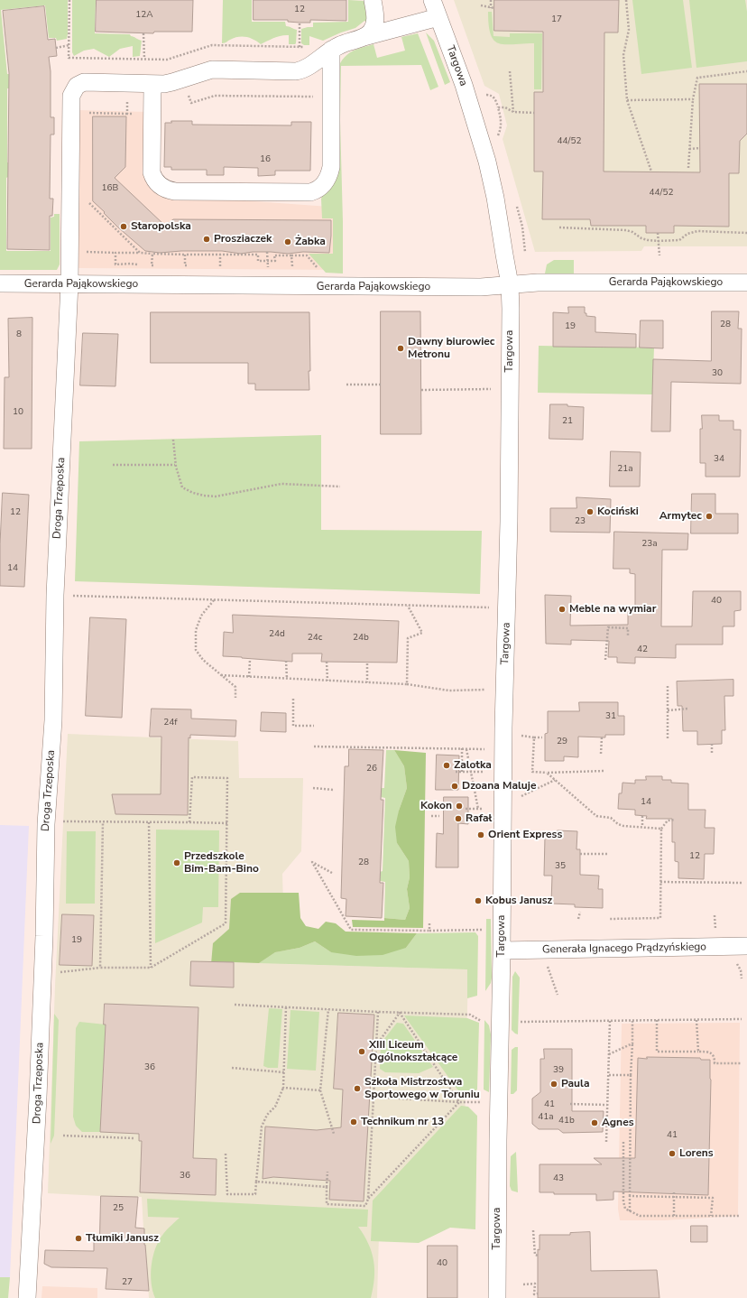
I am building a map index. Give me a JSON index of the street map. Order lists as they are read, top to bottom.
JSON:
{
  "streets": {
    "street": [
      "Targowa",
      "Gerarda Pająkowskiego",
      "Droga Trzeposka",
      "Generała Ignacego Prądzyńskiego"
    ]
  },
  "crossings": [
    ["Targowa", "Gerarda Pająkowskiego"],
    ["Targowa", "Droga Trzeposka"],
    ["Targowa", "Generała Ignacego Prądzyńskiego"],
    ["Gerarda Pająkowskiego", "Droga Trzeposka"]
  ],
  "places": [
    "Staropolska",
    "Prosziaczek",
    "Żabka",
    "Dawny biurowiec Metronu",
    "Kociński",
    "Armytec",
    "Meble na wymiar",
    "Zalotka",
    "Dzoana Maluje",
    "Kokon",
    "Rafał",
    "Orient Express",
    "Przedszkole Bim-Bam-Bino",
    "Kobus Janusz",
    "XIII Liceum Ogólnokształcące",
    "Paula",
    "Szkoła Mistrzostwa Sportowego w Toruniu",
    "Technikum nr 13",
    "Agnes",
    "Lorens",
    "Tłumiki Janusz"
  ],
  "house_numbers": [
    "12",
    "12A",
    "17",
    "44/52",
    "16",
    "16B",
    "44/52",
    "28",
    "19",
    "8",
    "30",
    "10",
    "21",
    "34",
    "21a",
    "12",
    "23",
    "23a",
    "14",
    "40",
    "24d",
    "24c",
    "24b",
    "42",
    "31",
    "24f",
    "29",
    "26",
    "14",
    "12",
    "28",
    "35",
    "19",
    "36",
    "39",
    "41",
    "41a",
    "41b",
    "41",
    "36",
    "43",
    "25",
    "40",
    "27"
  ]
}
